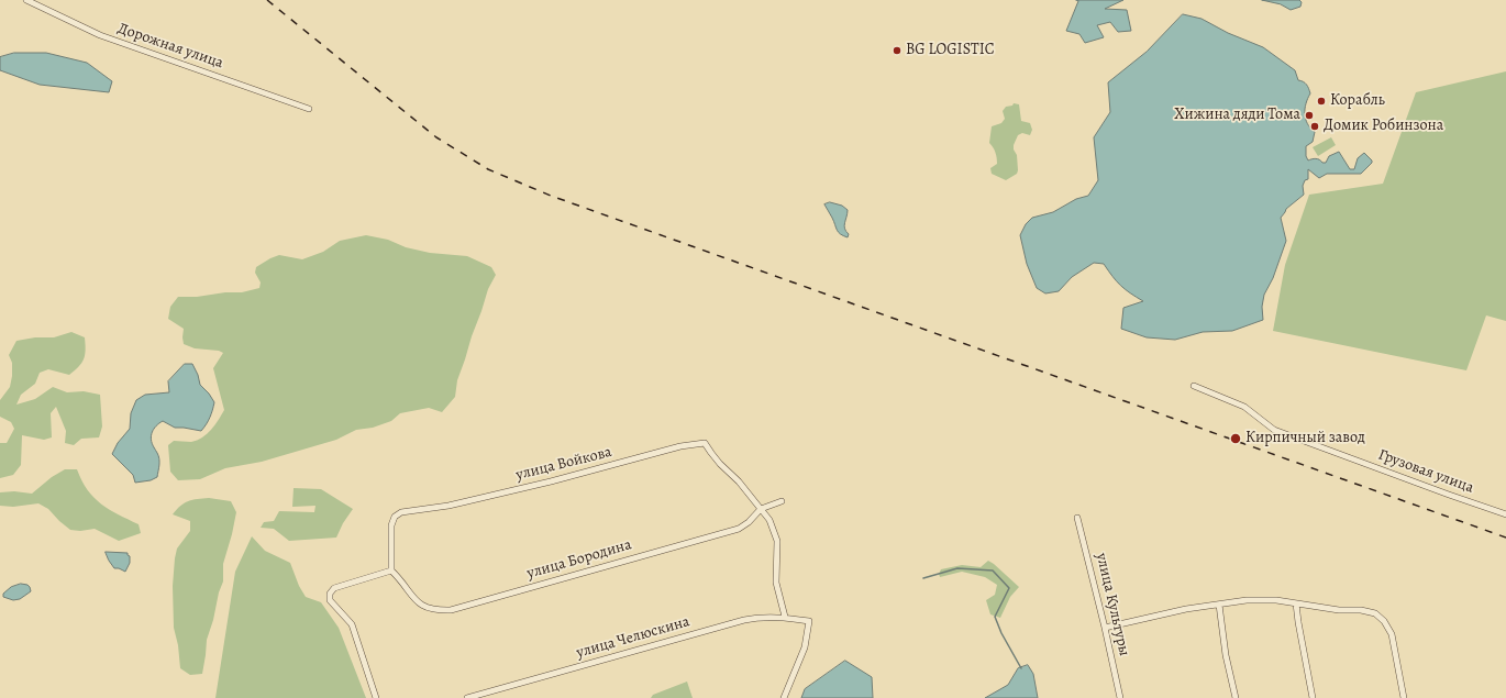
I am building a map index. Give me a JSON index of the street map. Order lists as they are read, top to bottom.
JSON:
{
  "streets": {
    "street": [
      "Дорожная улица",
      "улица Войкова",
      "Грузовая улица",
      "улица Бородина",
      "улица Культуры",
      "улица Челюскина"
    ]
  },
  "crossings": [
    ["улица Войкова", "улица Бородина"]
  ],
  "places": [
    "BG LOGISTIC",
    "Корабль",
    "Хижина дяди Тома",
    "Домик Робинзона",
    "Кирпичный завод"
  ]
}
